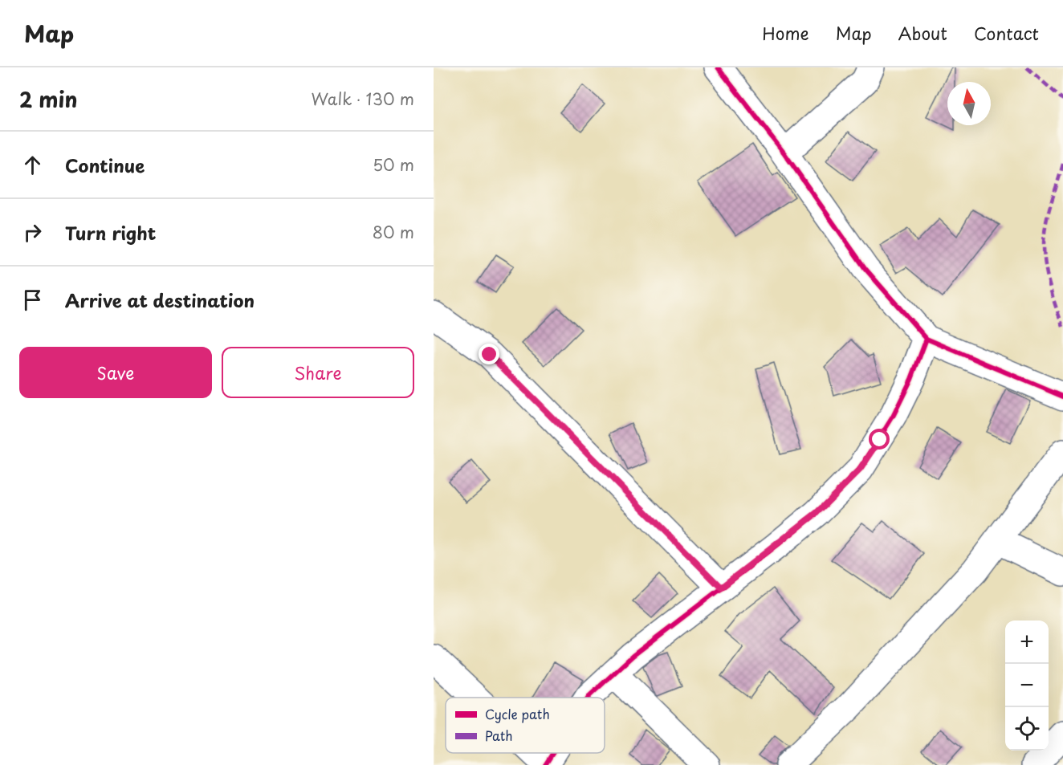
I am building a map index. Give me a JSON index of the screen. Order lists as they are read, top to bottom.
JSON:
{
  "legend": ["Cycle path", "Path"],
  "north": "top",
  "page": {
    "header": "Map",
    "nav": [
      "Home",
      "Map",
      "About",
      "Contact"
    ],
    "heading": ["2 min", "Walk · 130 m"],
    "list": [
      ["Continue", "50 m"],
      ["Turn right", "80 m"],
      "Arrive at destination"
    ],
    "buttons": ["Save", "Share"],
    "map_buttons": ["+", "−"]
  }
}
